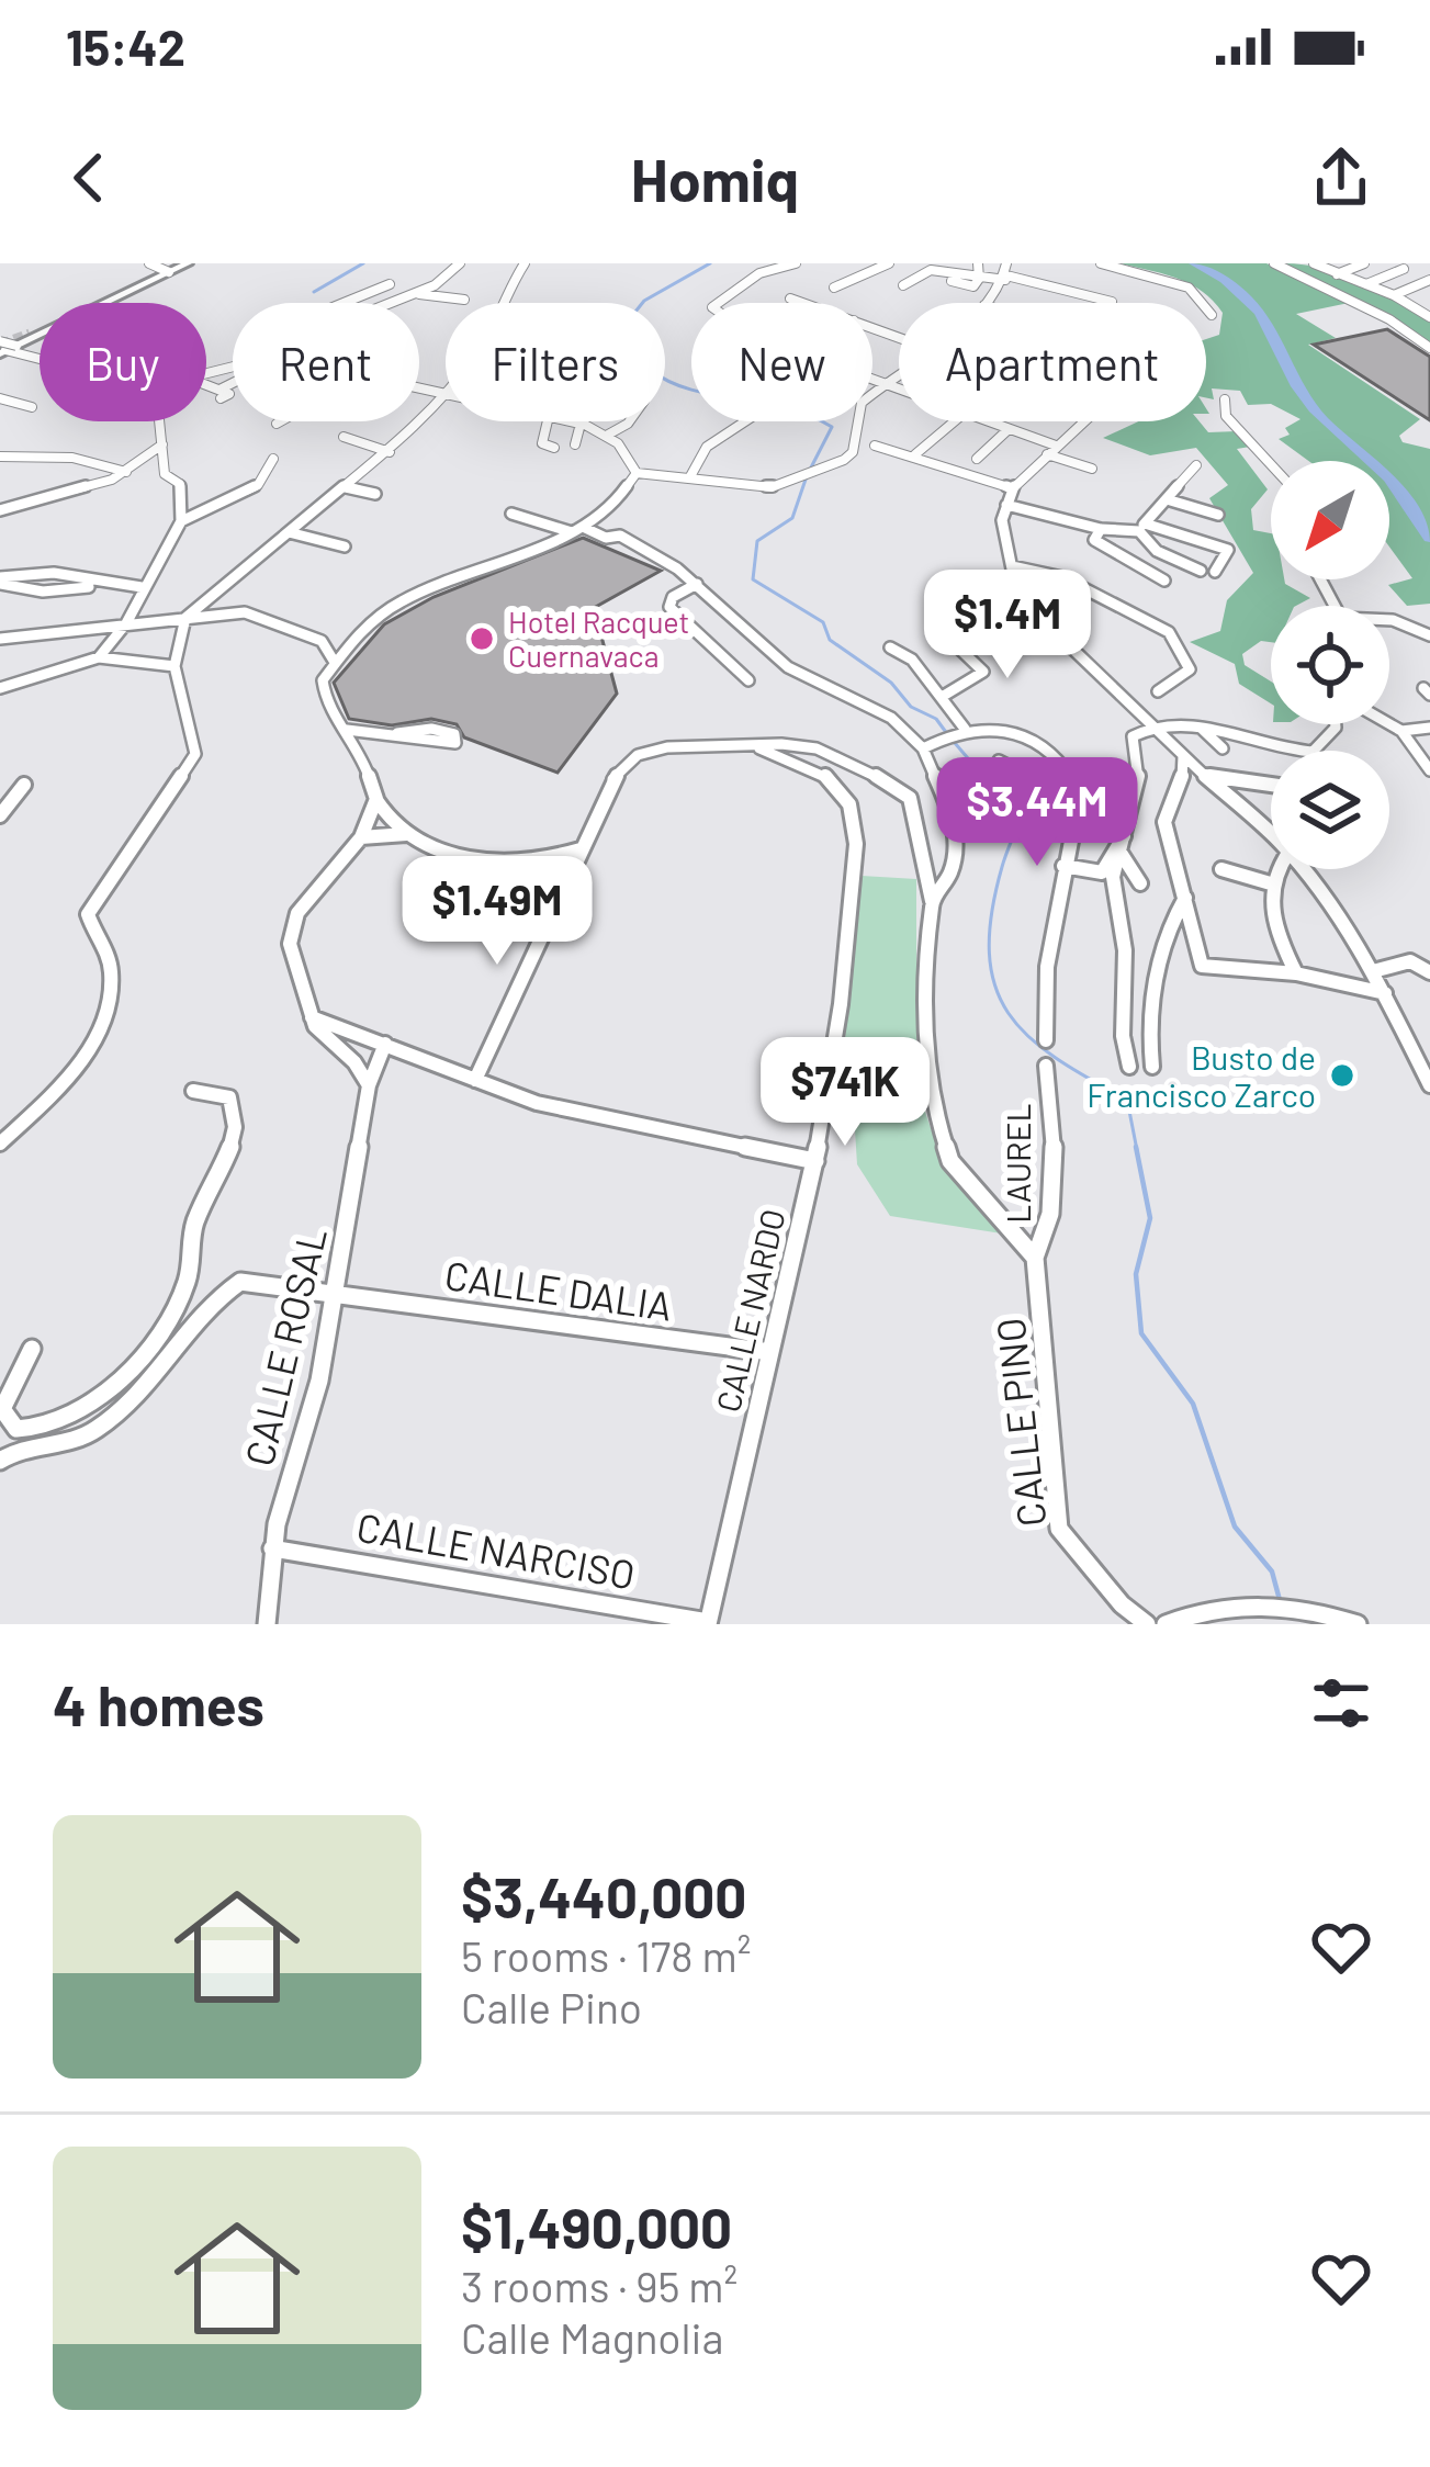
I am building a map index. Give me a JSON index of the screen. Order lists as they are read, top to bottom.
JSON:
{
  "streets": {
    "street": [
      "LAUREL",
      "CALLE DALIA",
      "CALLE NARDO",
      "CALLE ROSAL",
      "CALLE PINO",
      "CALLE NARCISO"
    ]
  },
  "crossings": [
    ["LAUREL", "CALLE PINO"],
    ["CALLE DALIA", "CALLE NARDO"],
    ["CALLE DALIA", "CALLE ROSAL"],
    ["CALLE NARDO", "CALLE NARCISO"],
    ["CALLE ROSAL", "CALLE NARCISO"]
  ],
  "places": ["Hotel Racquet Cuernavaca", "Busto de Francisco Zarco"],
  "north": "bottom left",
  "page": {
    "status": "15:42",
    "header": "Homiq",
    "chip": [
      "Buy",
      "Rent",
      "Filters",
      "New",
      "Apartment"
    ],
    "price": [
      "$1.4M",
      "$3.44M",
      "$1.49M",
      "$741K"
    ],
    "heading": "4 homes",
    "list": [
      {
        "name": "$3,440,000",
        "note": "5 rooms · 178 m² · Calle Pino"
      },
      {
        "name": "$1,490,000",
        "note": "3 rooms · 95 m² · Calle Magnolia"
      }
    ]
  }
}
